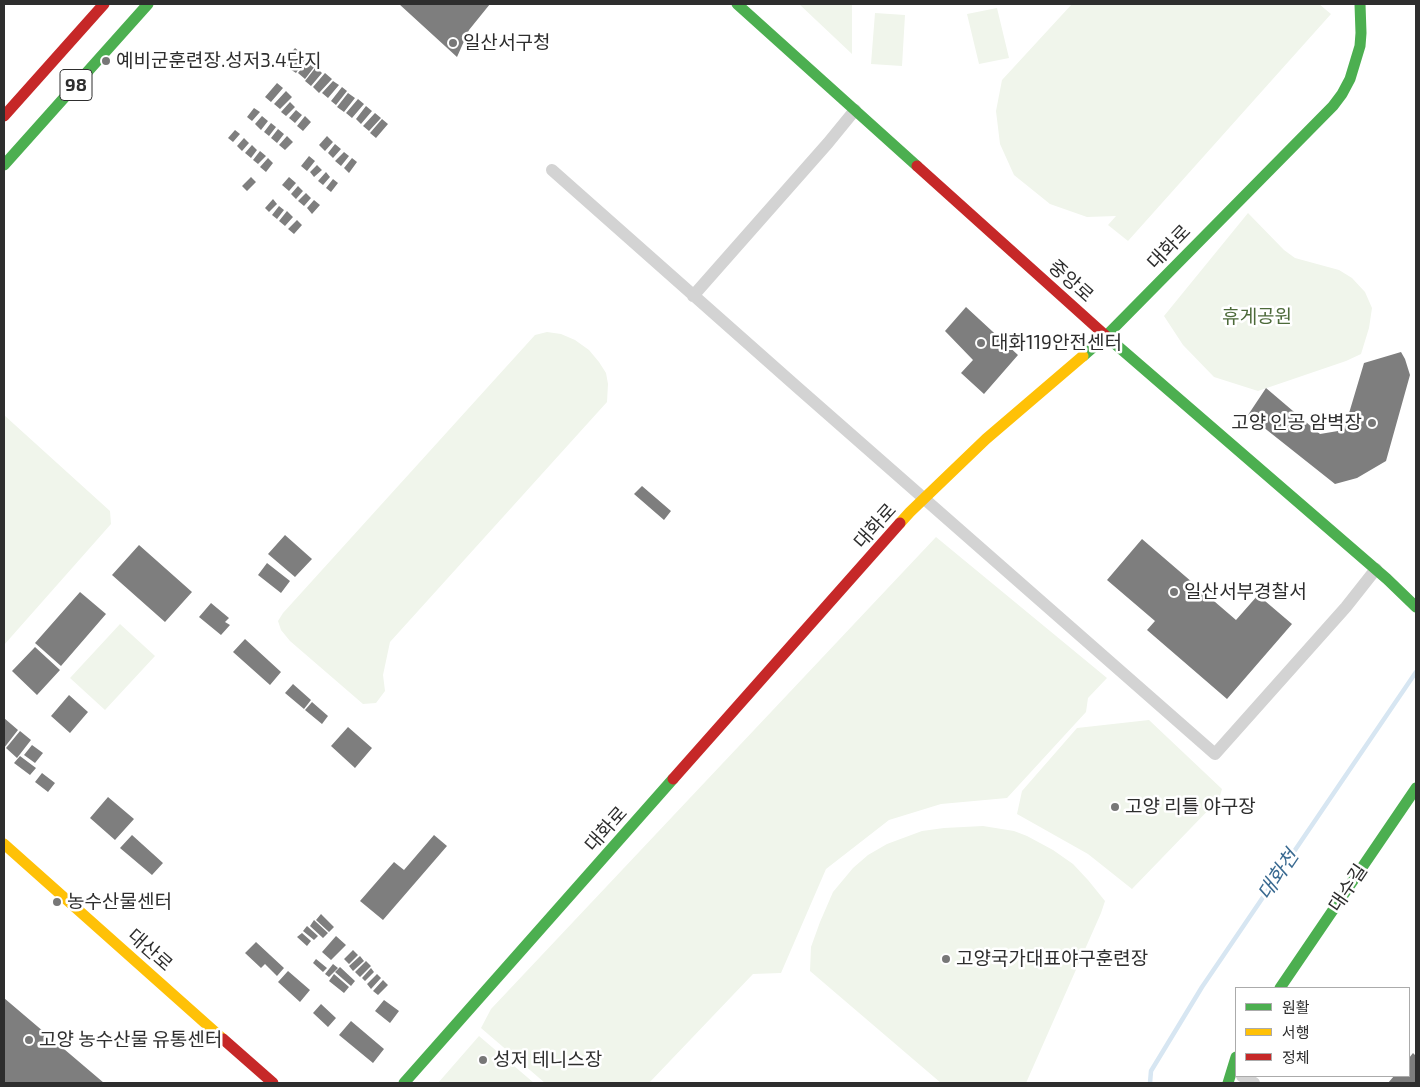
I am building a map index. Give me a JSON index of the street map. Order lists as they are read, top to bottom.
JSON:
{
  "streets": {
    "street": [
      "98",
      "대화로",
      "중앙로",
      "대수길",
      "대산로"
    ]
  },
  "crossings": [
    ["대화로", "중앙로"]
  ],
  "water": ["대화천"],
  "parks": ["휴게공원"],
  "places": [
    "일산서구청",
    "예비군훈련장.성저3.4단지",
    "대화119안전센터",
    "고양 인공 암벽장",
    "일산서부경찰서",
    "고양 리틀 야구장",
    "농수산물센터",
    "고양국가대표야구훈련장",
    "고양 농수산물 유통센터",
    "성저 테니스장"
  ],
  "legend": ["원활", "서행", "정체"]
}
